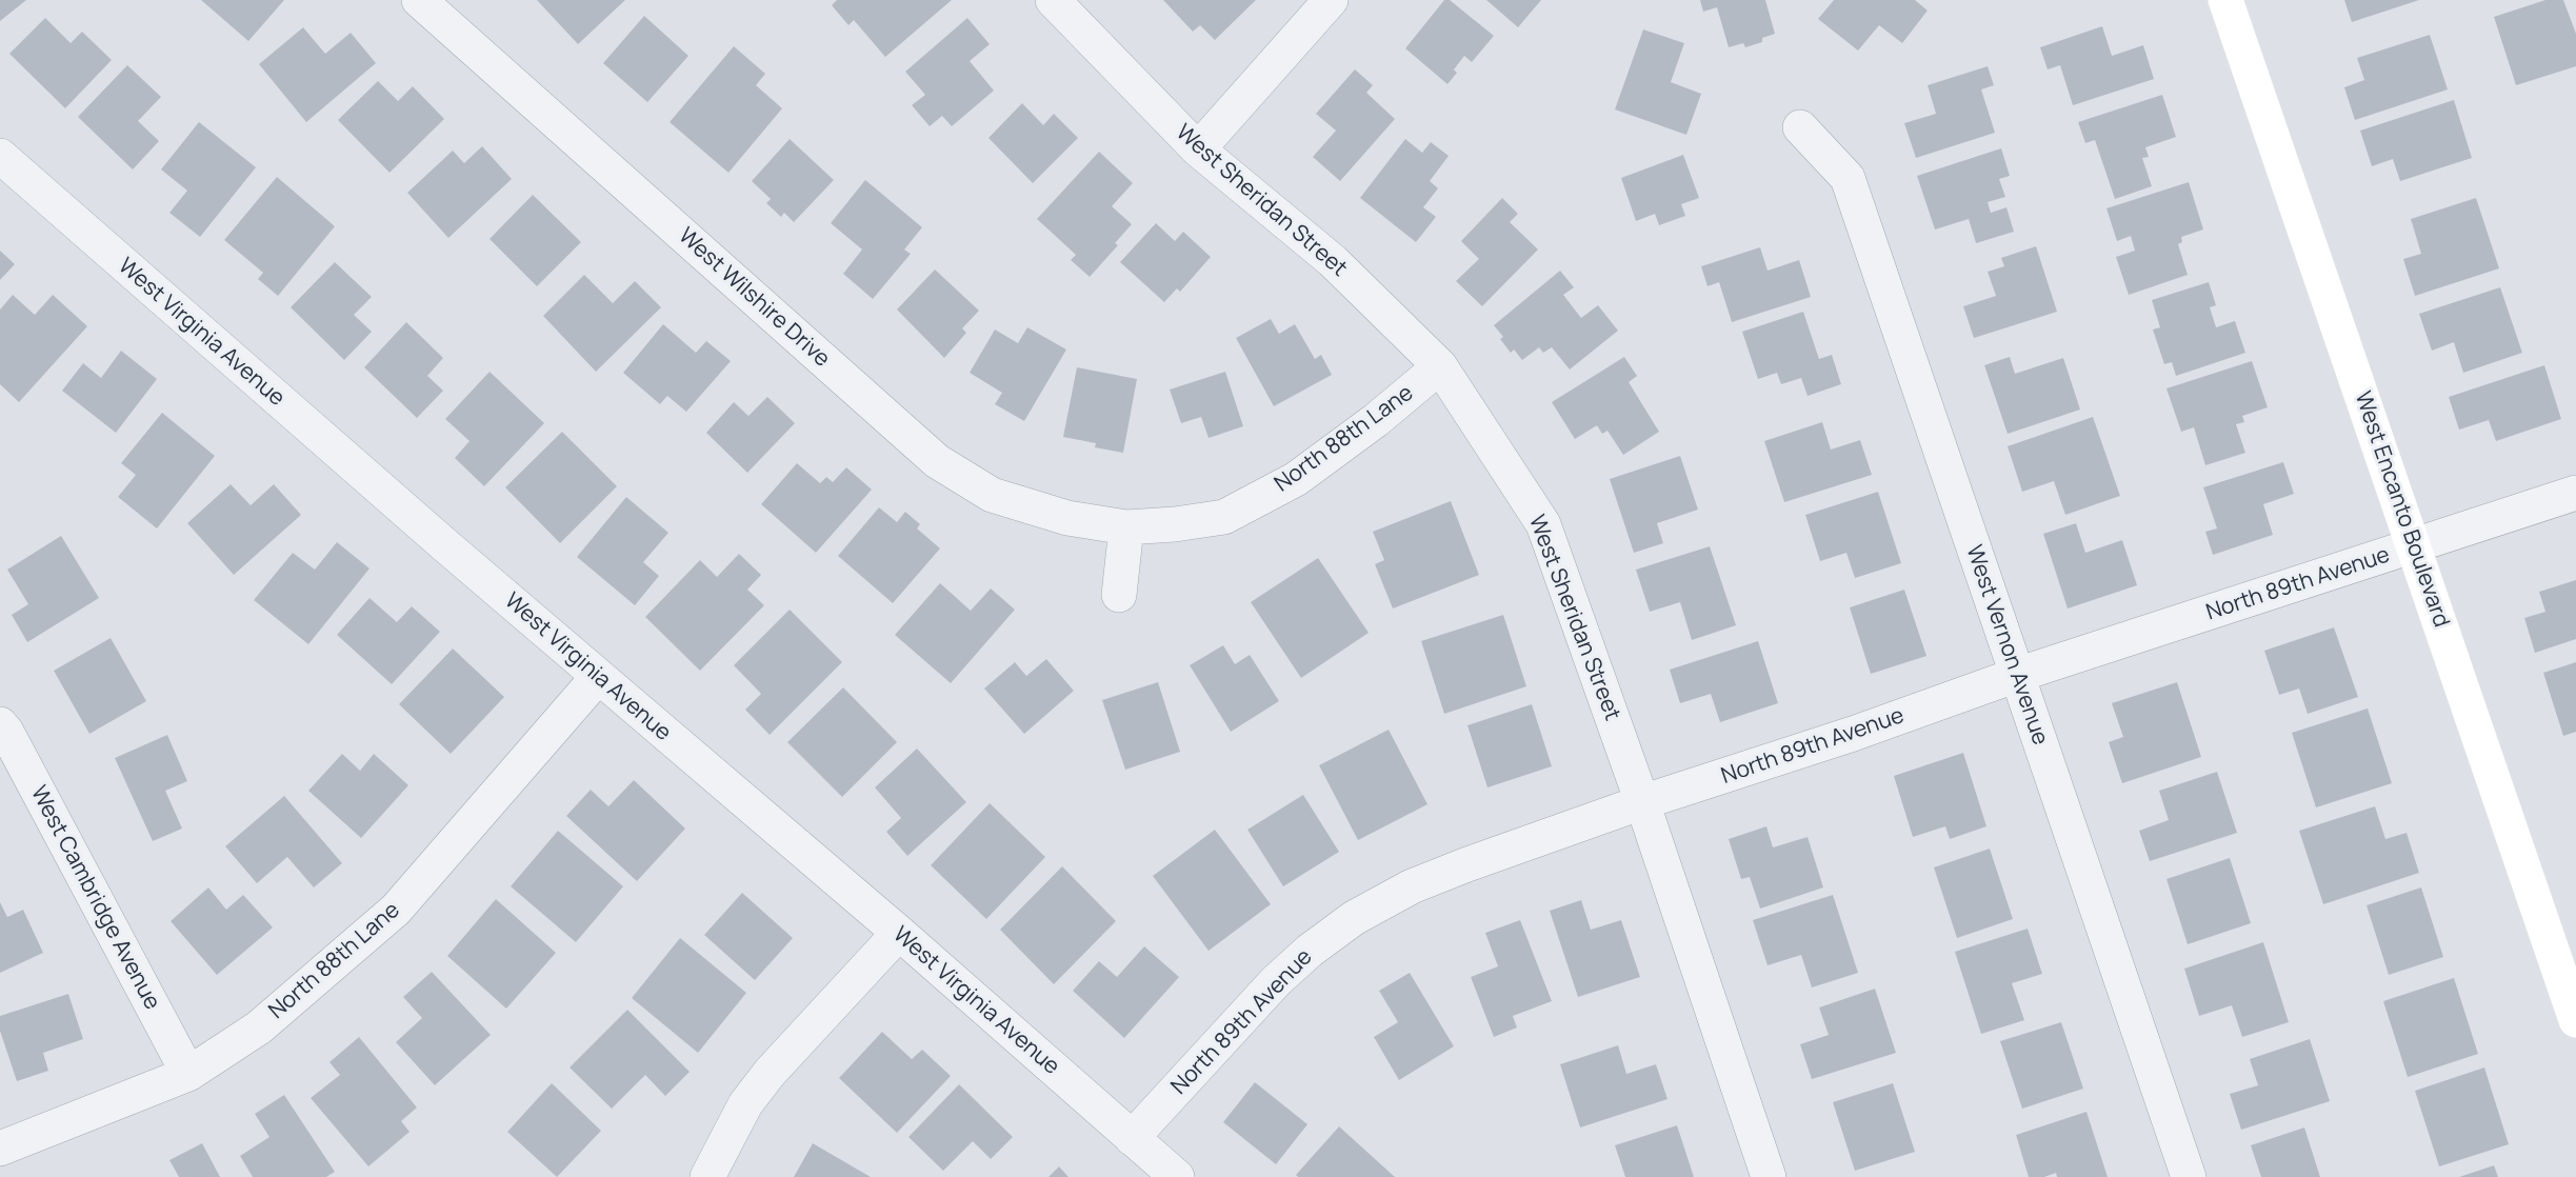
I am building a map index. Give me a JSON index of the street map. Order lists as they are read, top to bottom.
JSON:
{
  "streets": {
    "street": [
      "West Sheridan Street",
      "West Wilshire Drive",
      "West Virginia Avenue",
      "North 88th Lane",
      "West Encanto Boulevard",
      "North 89th Avenue",
      "West Vernon Avenue",
      "West Cambridge Avenue"
    ]
  },
  "crossings": [
    ["West Sheridan Street", "North 88th Lane"],
    ["West Sheridan Street", "North 89th Avenue"],
    ["West Wilshire Drive", "North 88th Lane"],
    ["West Virginia Avenue", "North 88th Lane"],
    ["West Virginia Avenue", "North 89th Avenue"],
    ["North 88th Lane", "West Cambridge Avenue"],
    ["West Encanto Boulevard", "North 89th Avenue"],
    ["North 89th Avenue", "West Vernon Avenue"]
  ]
}
